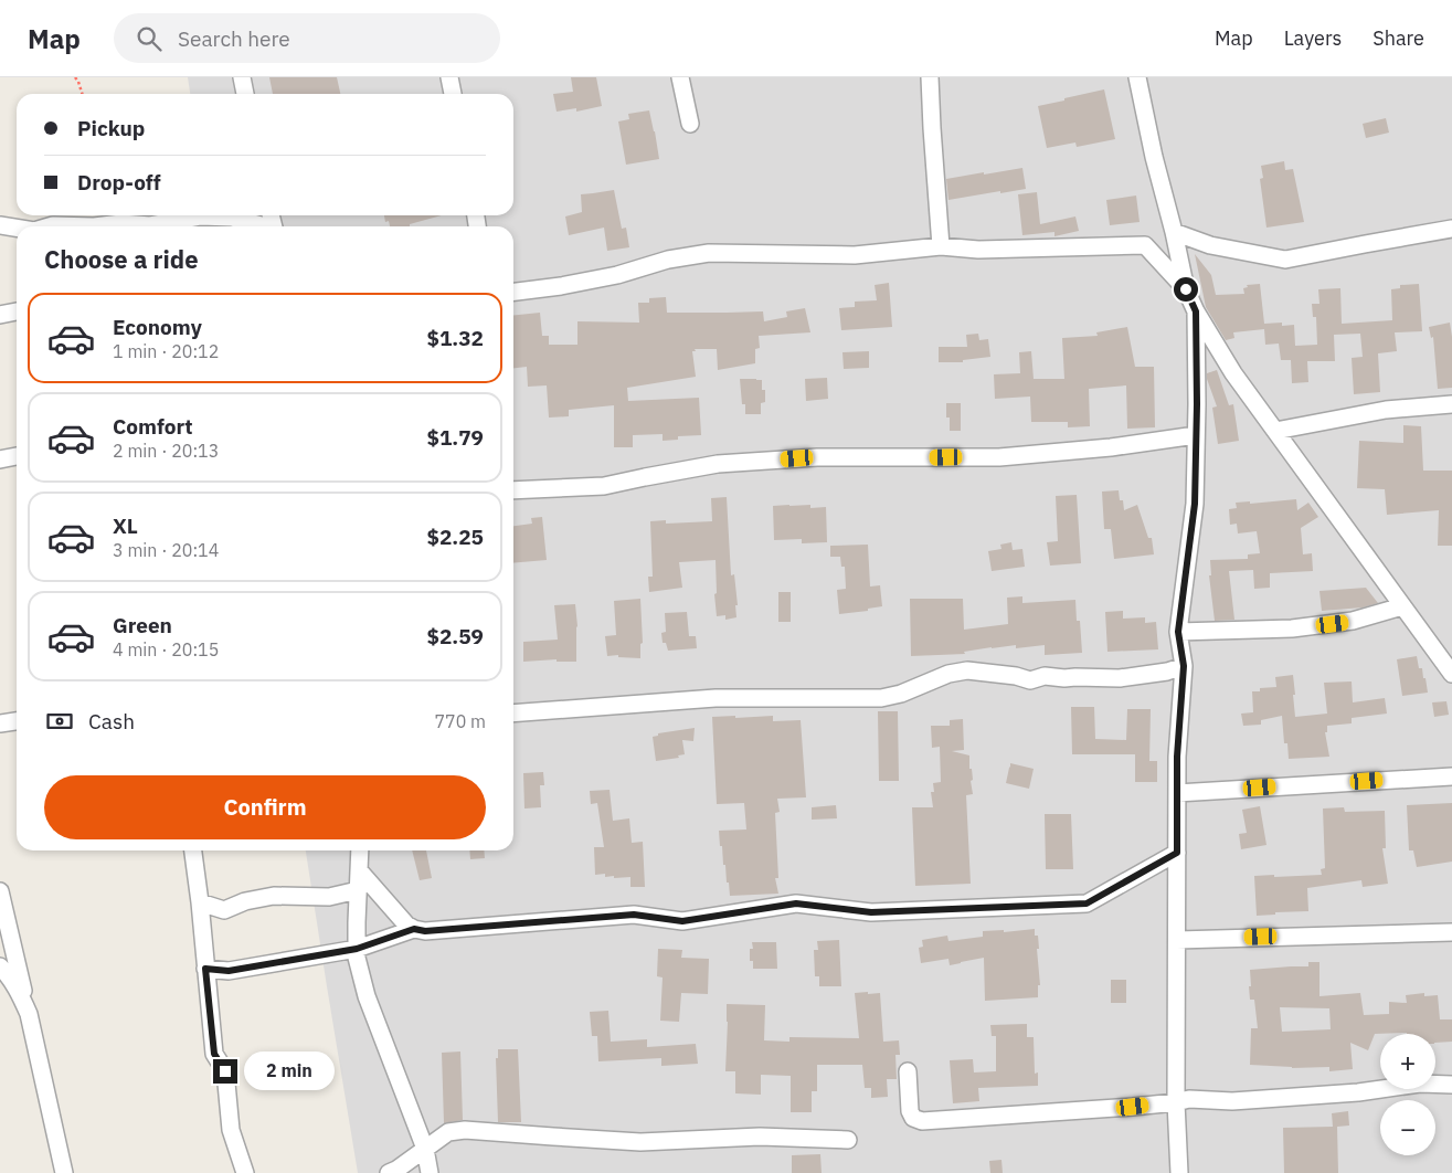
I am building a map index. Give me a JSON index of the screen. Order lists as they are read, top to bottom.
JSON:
{
  "page": {
    "header": "Map",
    "search": "Search here",
    "nav": ["Map", "Layers", "Share"],
    "banner": ["Pickup", "Drop-off"],
    "heading": "Choose a ride",
    "list": [
      {
        "name": "Economy",
        "note": "1 min · 20:12",
        "value": "$1.32"
      },
      {
        "name": "Comfort",
        "note": "2 min · 20:13",
        "value": "$1.79"
      },
      {
        "name": "XL",
        "note": "3 min · 20:14",
        "value": "$2.25"
      },
      {
        "name": "Green",
        "note": "4 min · 20:15",
        "value": "$2.59"
      }
    ],
    "pay": ["Cash", "770 m"],
    "buttons": "Confirm",
    "map_buttons": ["+", "−"],
    "bubble": "2 min"
  }
}
